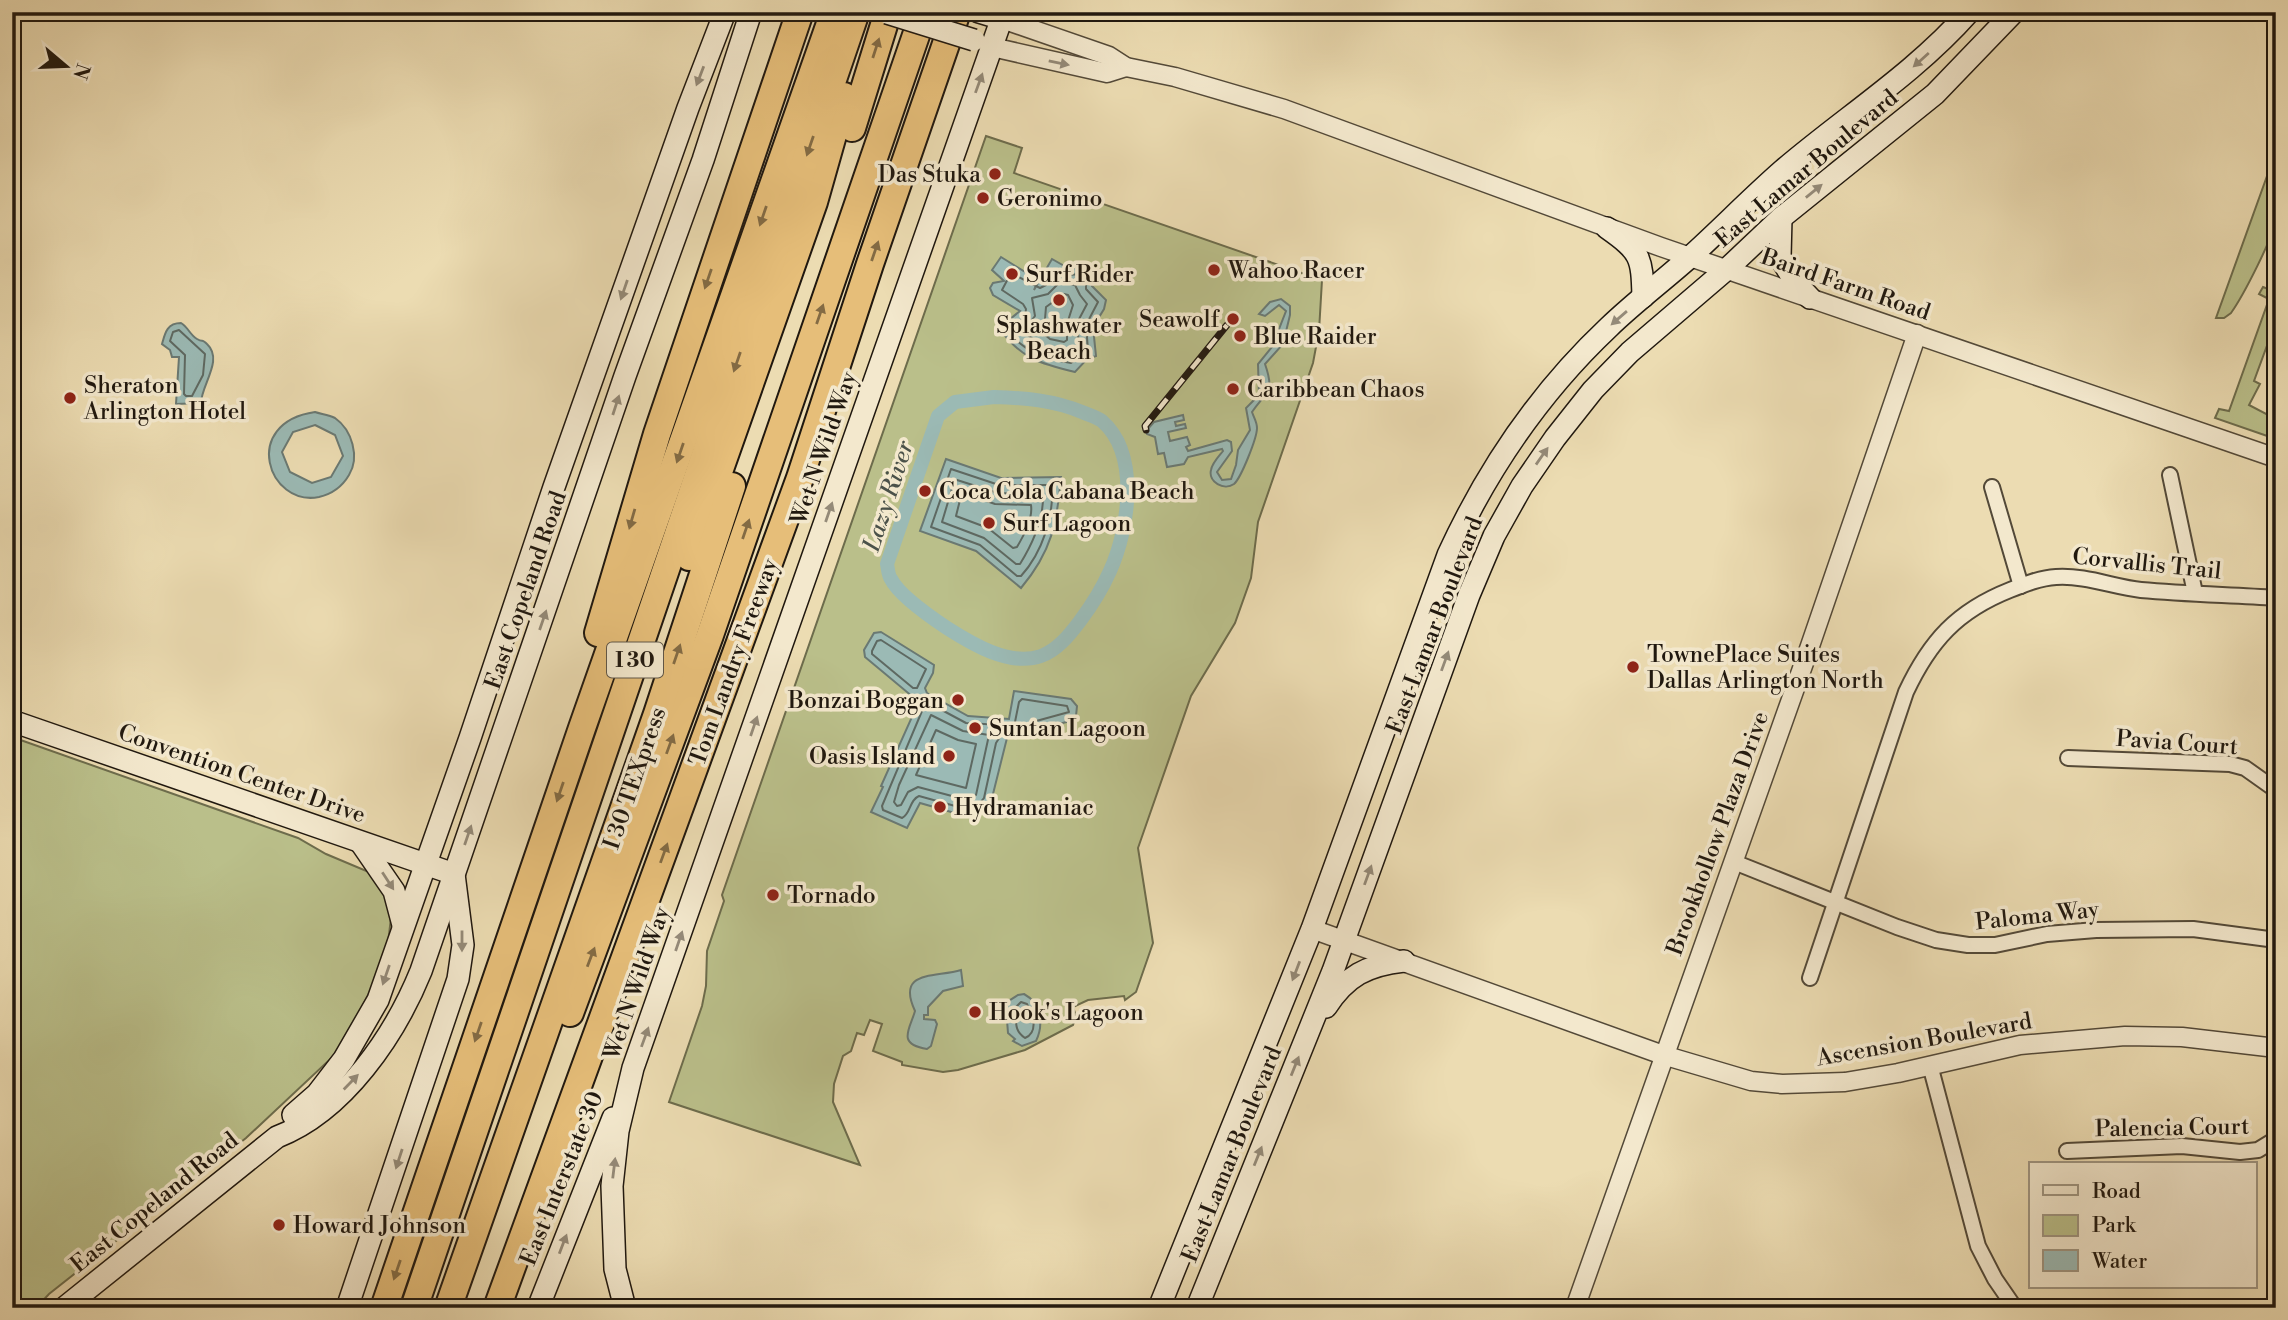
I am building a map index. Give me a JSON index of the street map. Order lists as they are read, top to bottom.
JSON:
{
  "streets": {
    "highway": ["I 30", "Tom Landry Freeway", "I 30 TEXpress"],
    "main road": [
      "East Lamar Boulevard",
      "Wet N Wild Way",
      "East Copeland Road",
      "Convention Center Drive",
      "East Interstate 30"
    ],
    "street": [
      "Baird Farm Road",
      "Corvallis Trail",
      "Pavia Court",
      "Brookhollow Plaza Drive",
      "Paloma Way",
      "Ascension Boulevard",
      "Palencia Court"
    ]
  },
  "crossings": [
    ["East Lamar Boulevard", "Baird Farm Road"],
    ["East Lamar Boulevard", "Ascension Boulevard"],
    ["Baird Farm Road", "Brookhollow Plaza Drive"],
    ["Wet N Wild Way", "East Interstate 30"],
    ["Corvallis Trail", "Paloma Way"],
    ["East Copeland Road", "Convention Center Drive"],
    ["Brookhollow Plaza Drive", "Paloma Way"],
    ["Brookhollow Plaza Drive", "Ascension Boulevard"]
  ],
  "one_way": ["Wet N Wild Way"],
  "water": ["Lazy River"],
  "places": [
    "Das Stuka",
    "Geronimo",
    "Wahoo Racer",
    "Surf Rider",
    "Splashwater Beach",
    "Seawolf",
    "Blue Raider",
    "Caribbean Chaos",
    "Sheraton Arlington Hotel",
    "Coca Cola Cabana Beach",
    "Surf Lagoon",
    "TownePlace Suites Dallas Arlington North",
    "Bonzai Boggan",
    "Suntan Lagoon",
    "Oasis Island",
    "Hydramaniac",
    "Tornado",
    "Hook's Lagoon",
    "Howard Johnson"
  ],
  "legend": ["Road", "Park", "Water"],
  "north": "right"
}
